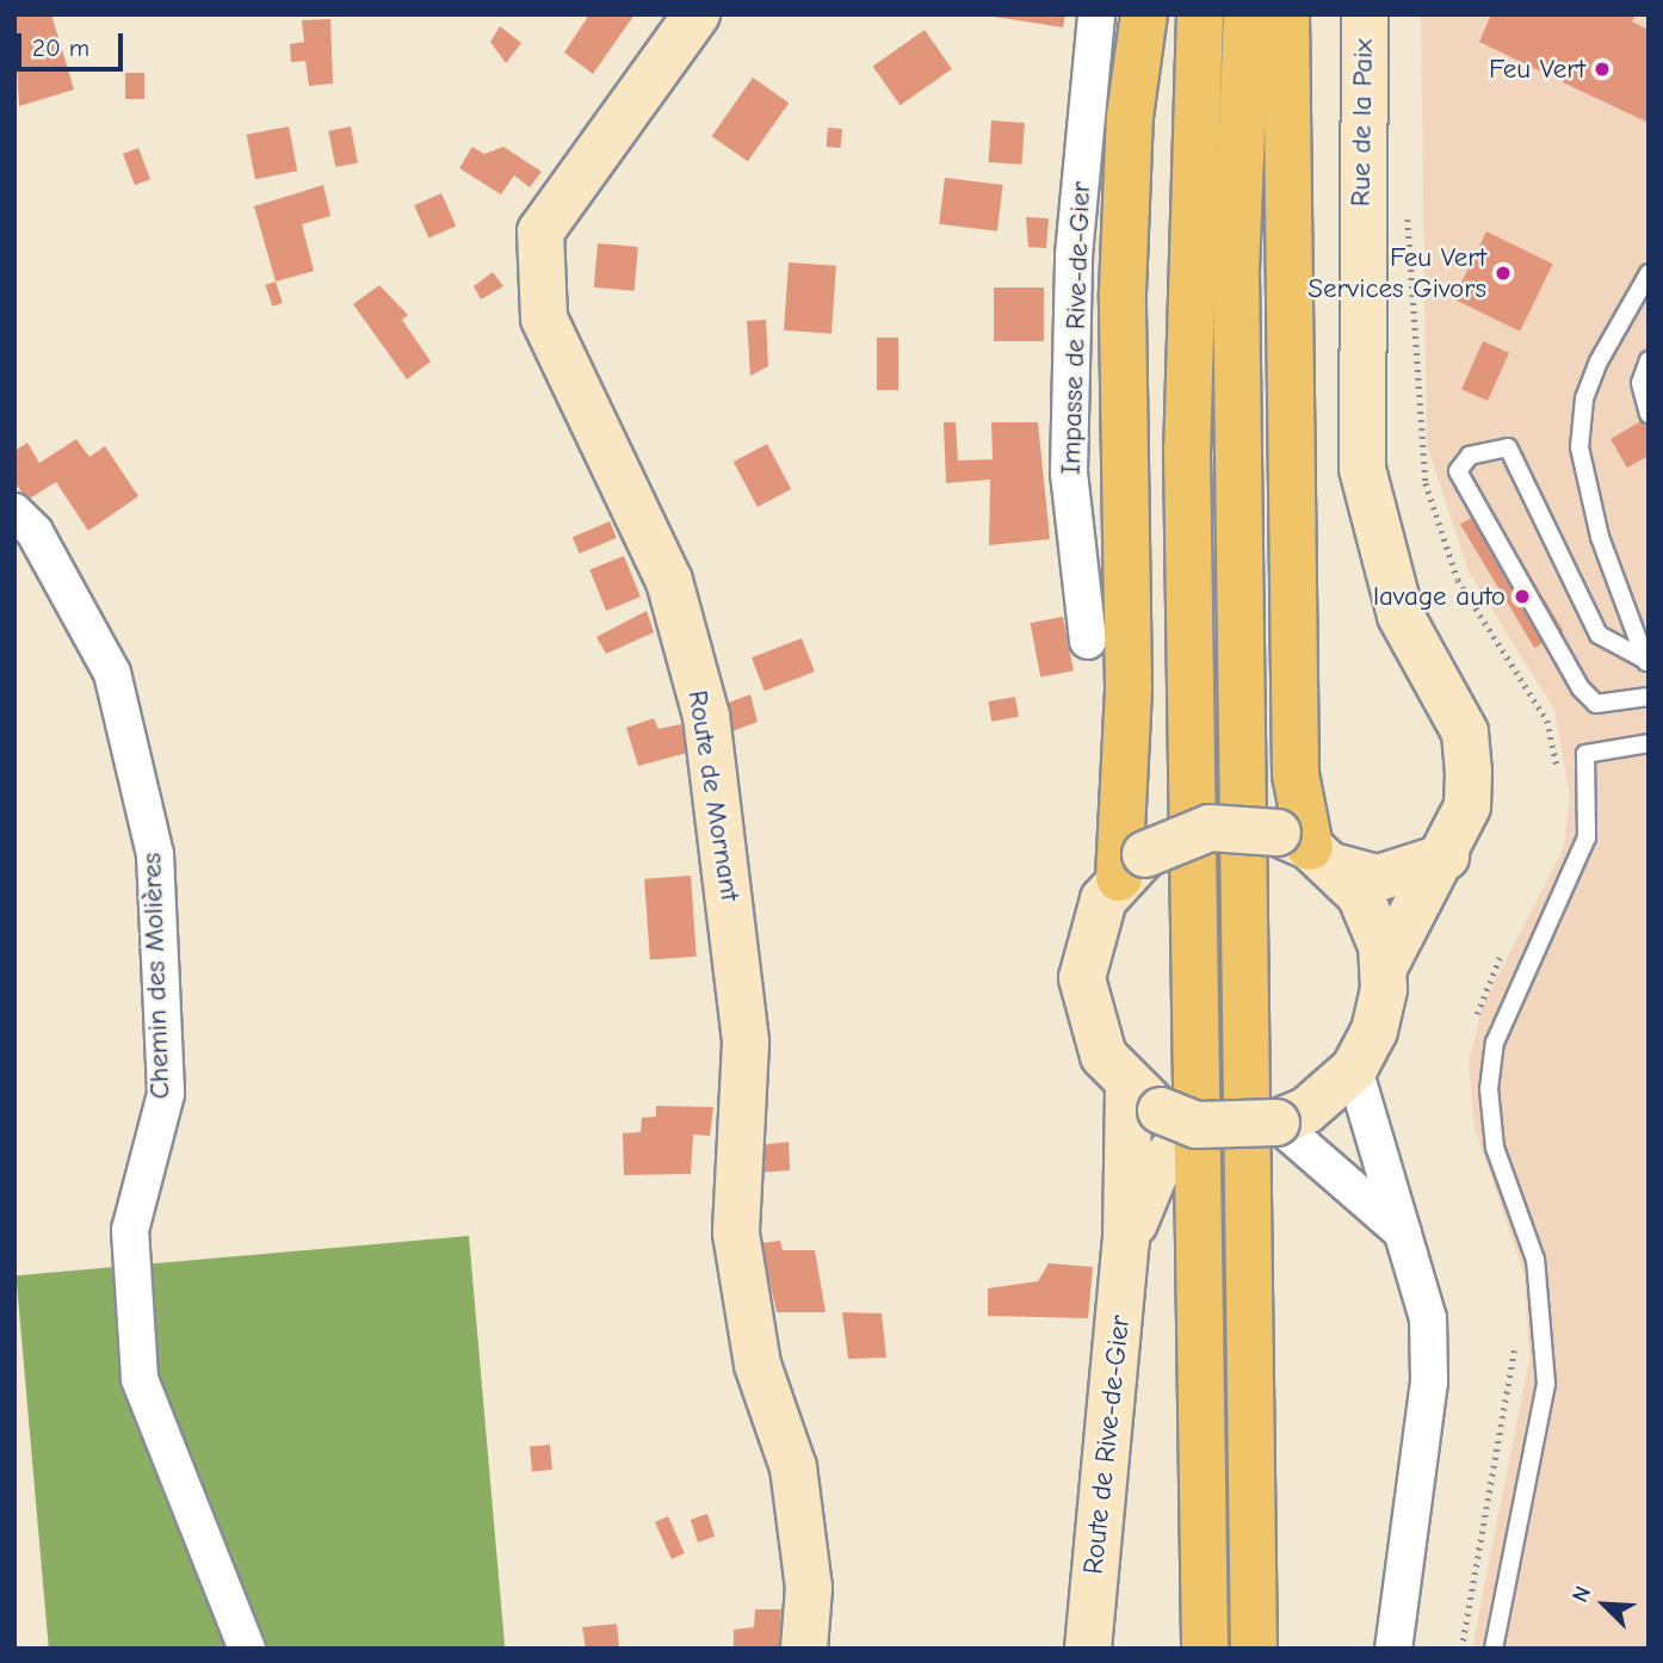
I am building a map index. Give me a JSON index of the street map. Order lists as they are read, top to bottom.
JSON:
{
  "streets": {
    "main road": ["Rue de la Paix", "Route de Mornant", "Route de Rive-de-Gier"],
    "street": ["Impasse de Rive-de-Gier", "Chemin des Molières"]
  },
  "crossings": [
    ["Rue de la Paix", "Route de Rive-de-Gier"]
  ],
  "places": ["Feu Vert", "Feu Vert Services Givors", "lavage auto"],
  "scale_bar": "20 m",
  "north": "top left"
}
